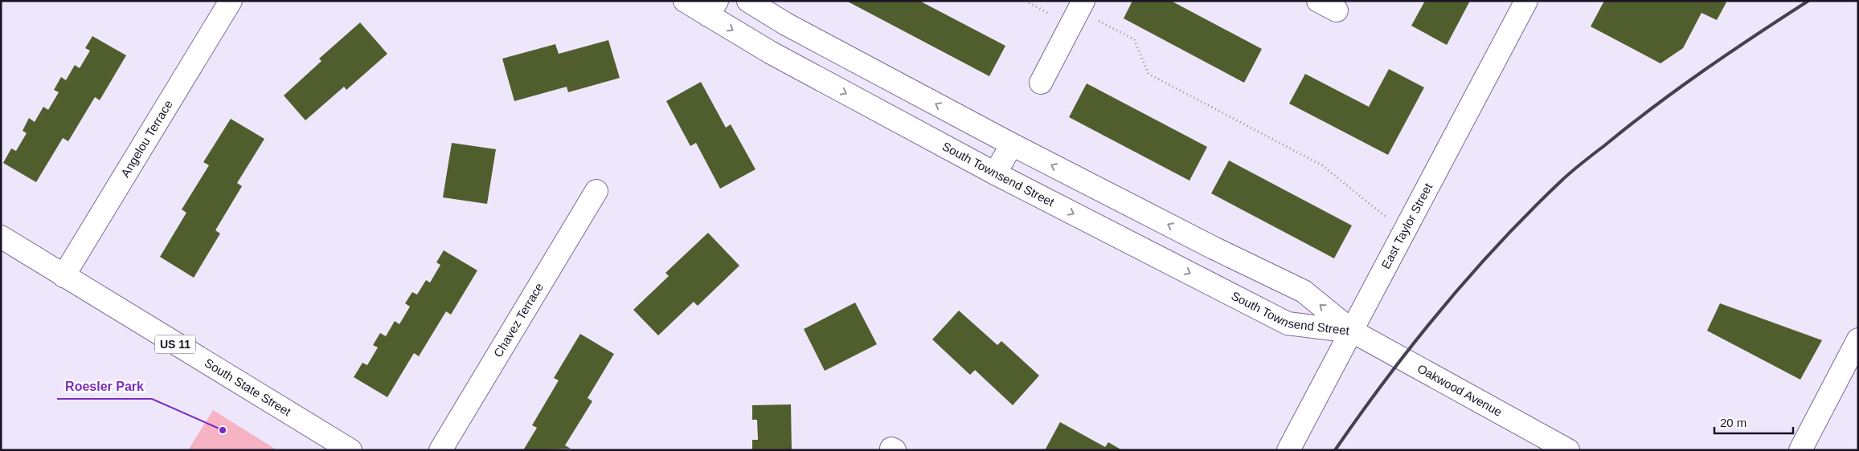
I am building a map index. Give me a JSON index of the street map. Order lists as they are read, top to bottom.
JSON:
{
  "streets": {
    "street": [
      "Angelou Terrace",
      "South Townsend Street",
      "East Taylor Street",
      "Chavez Terrace",
      "US 11",
      "South State Street",
      "Oakwood Avenue"
    ]
  },
  "crossings": [
    ["Angelou Terrace", "South State Street"],
    ["South Townsend Street", "East Taylor Street"],
    ["South Townsend Street", "Oakwood Avenue"],
    ["East Taylor Street", "Oakwood Avenue"]
  ],
  "places": ["Roesler Park"],
  "scale_bar": "20 m"
}
